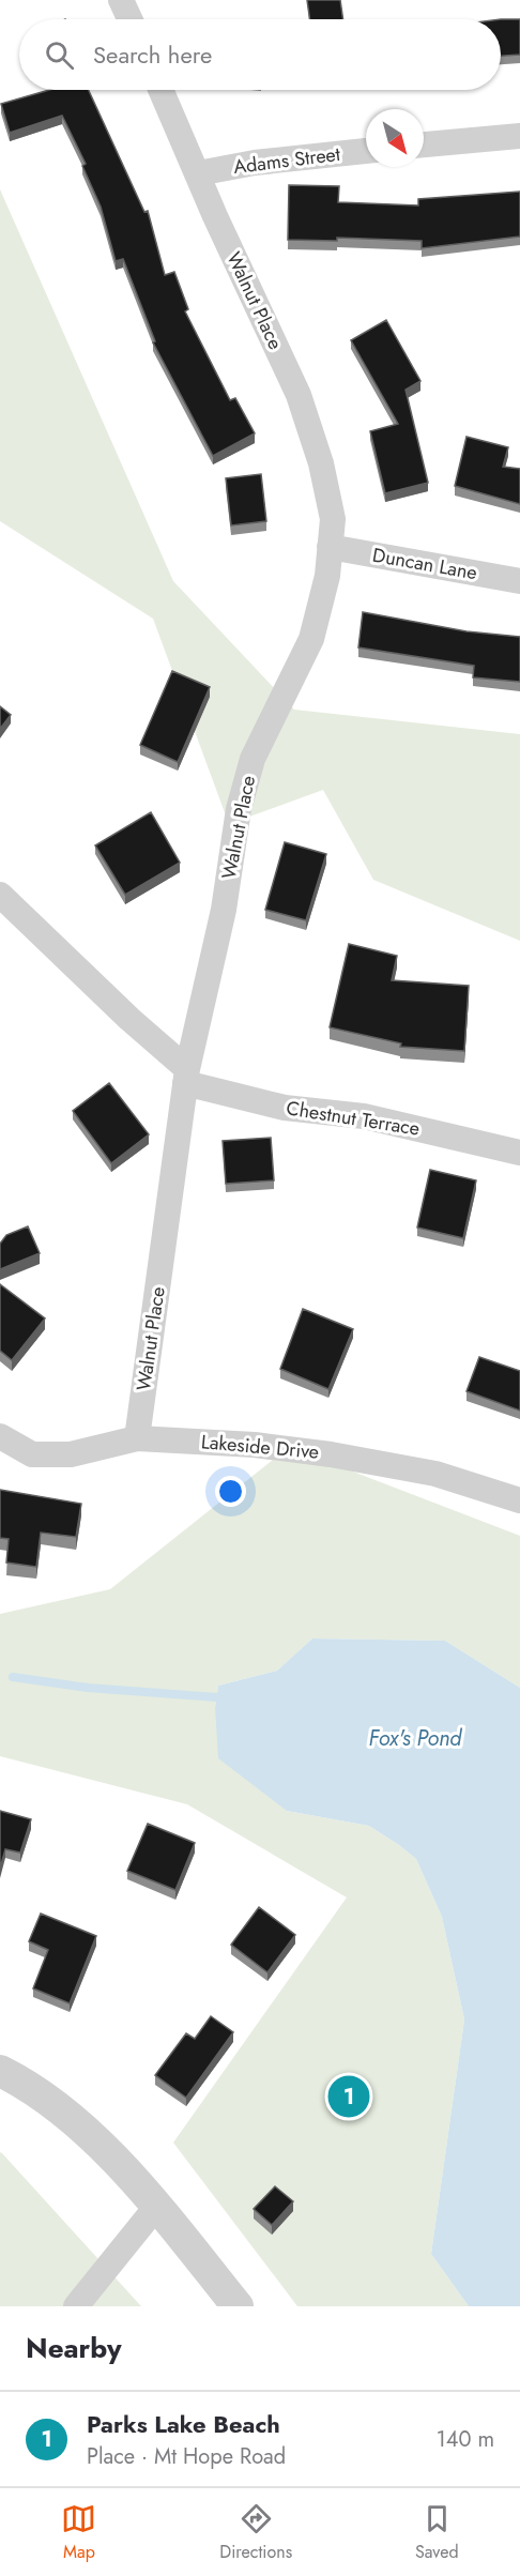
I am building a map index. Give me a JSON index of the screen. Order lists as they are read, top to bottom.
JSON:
{
  "streets": {
    "street": [
      "Adams Street",
      "Walnut Place",
      "Duncan Lane",
      "Chestnut Terrace",
      "Lakeside Drive"
    ]
  },
  "crossings": [
    ["Adams Street", "Walnut Place"],
    ["Walnut Place", "Duncan Lane"],
    ["Walnut Place", "Chestnut Terrace"],
    ["Walnut Place", "Lakeside Drive"]
  ],
  "water": ["Fox's Pond"],
  "north": "bottom right",
  "page": {
    "search": "Search here",
    "pins": "1",
    "heading": "Nearby",
    "list": [
      {
        "mark": "1",
        "name": "Parks Lake Beach",
        "note": "Place · Mt Hope Road",
        "value": "140 m"
      }
    ],
    "nav": ["Map", "Directions", "Saved"]
  }
}
